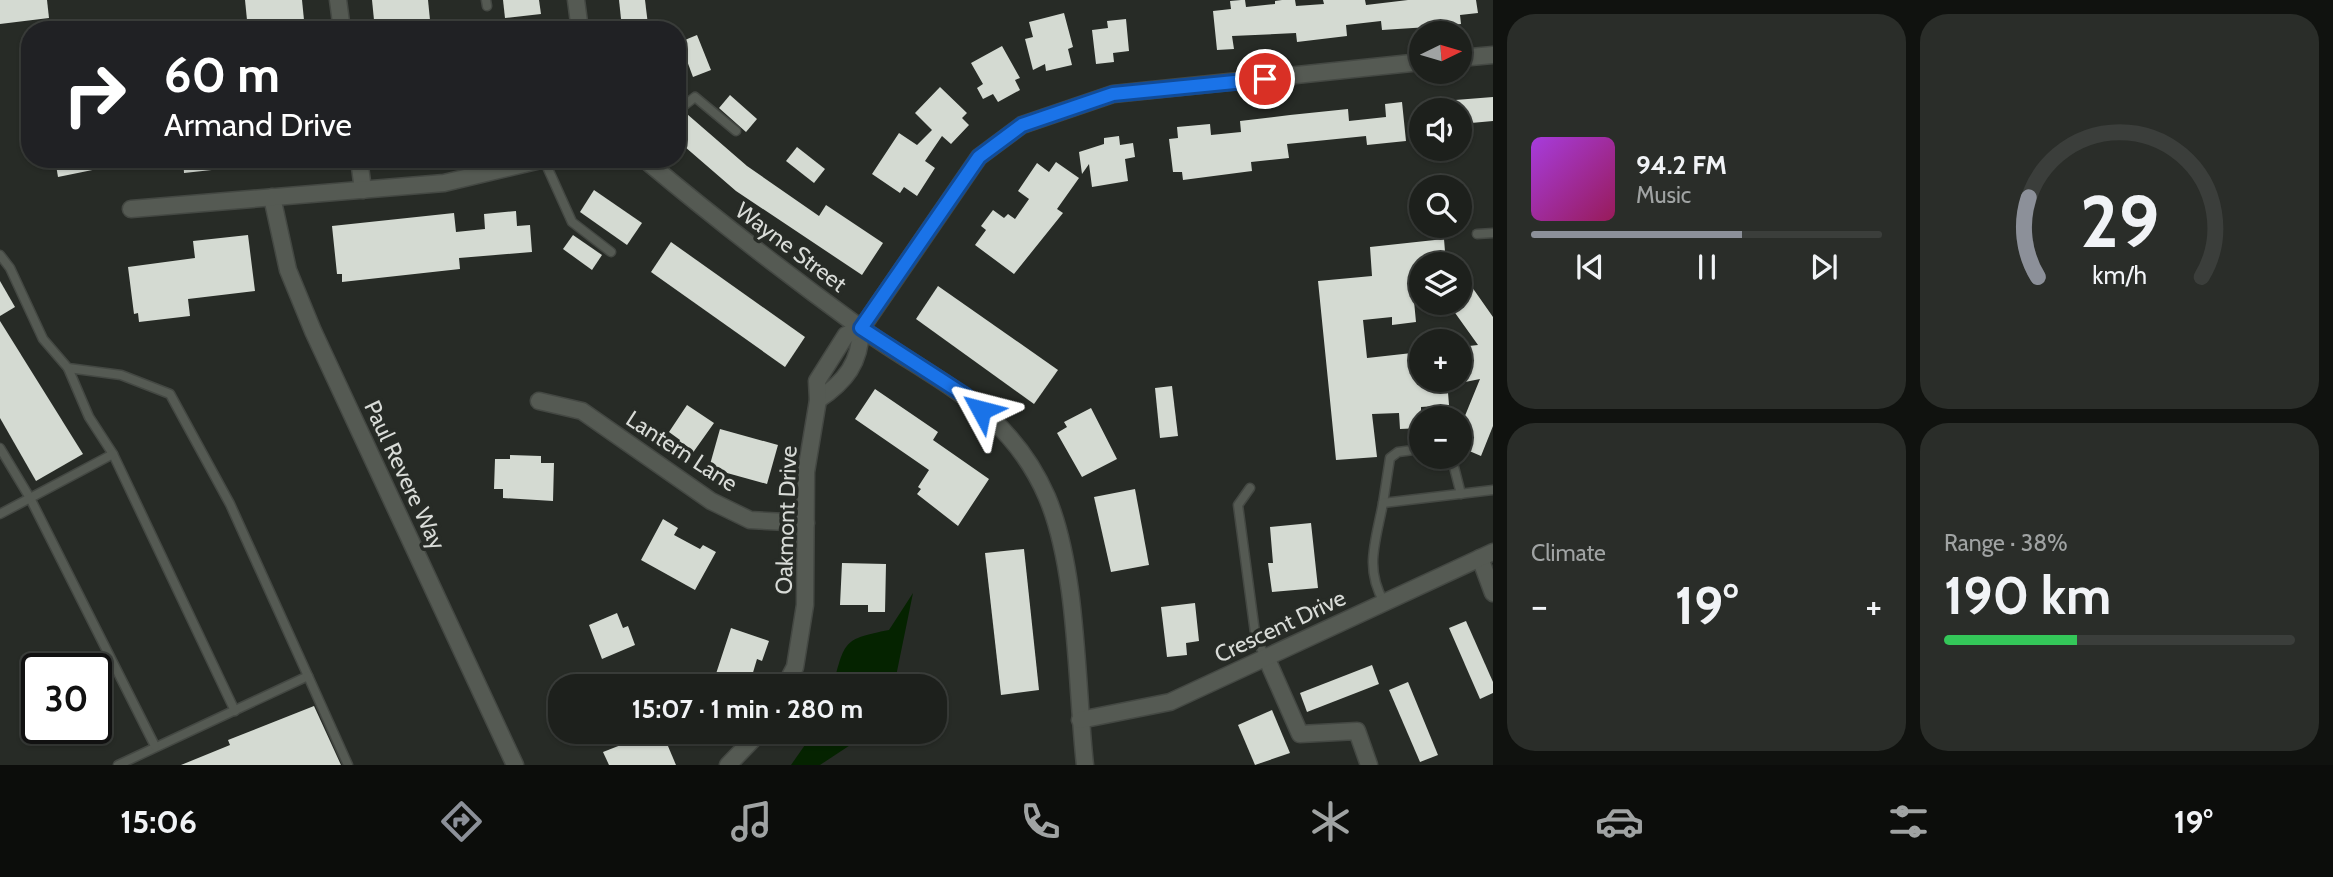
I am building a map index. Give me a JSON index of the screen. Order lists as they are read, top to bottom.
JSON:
{
  "streets": {
    "street": [
      "Wayne Street",
      "Lantern Lane",
      "Paul Revere Way",
      "Oakmont Drive",
      "Crescent Drive"
    ]
  },
  "crossings": [
    ["Wayne Street", "Oakmont Drive"],
    ["Wayne Street", "Crescent Drive"],
    ["Lantern Lane", "Oakmont Drive"]
  ],
  "north": "right",
  "page": {
    "map_buttons": ["+", "−"],
    "turn": ["60 m", "Armand Drive"],
    "song": ["94.2 FM", "Music"],
    "tile": [
      "Climate",
      ["Range · 38%", "190 km"]
    ],
    "heat": ["−", "19°", "+"],
    "limit": "30",
    "trip": "15:07 · 1 min · 280 m",
    "tabs": ["15:06", "19°"],
    "gauge": ["29", "km/h"]
  }
}
